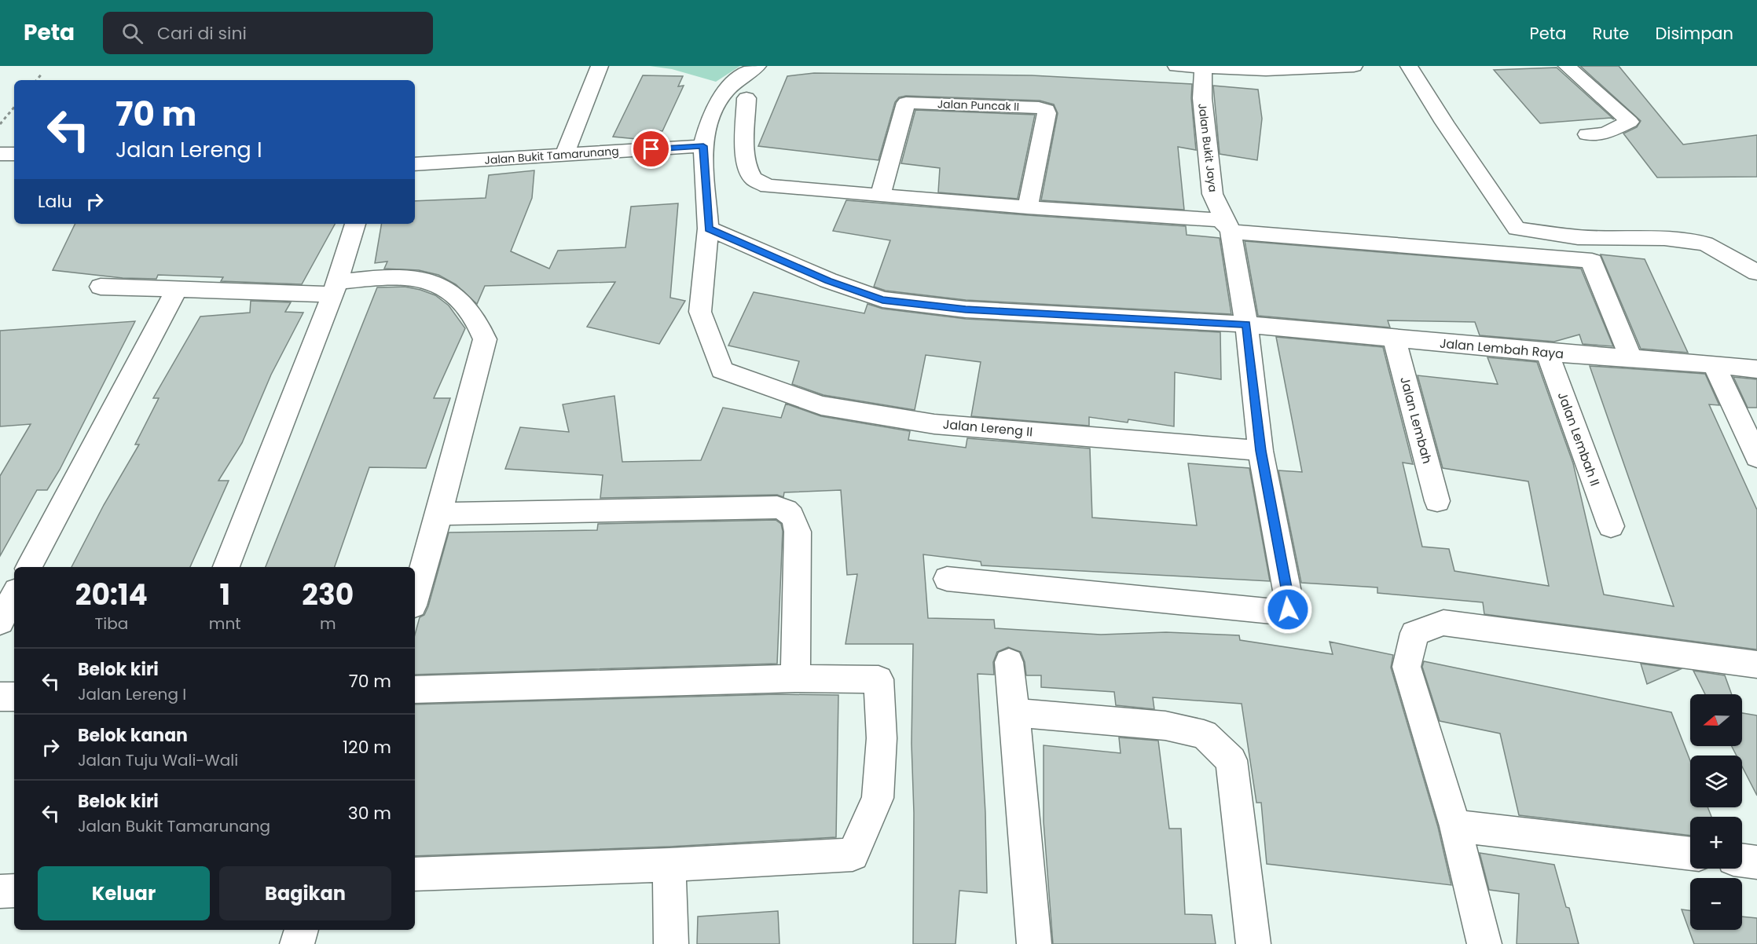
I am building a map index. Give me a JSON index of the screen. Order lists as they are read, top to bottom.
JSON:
{
  "streets": {
    "street": [
      "Jalan Puncak II",
      "Jalan Bukit Jaya",
      "Jalan Bukit Tamarunang",
      "Jalan Lembah Raya",
      "Jalan Lembah",
      "Jalan Lereng II",
      "Jalan Lembah II"
    ]
  },
  "crossings": [
    ["Jalan Bukit Jaya", "Jalan Lembah Raya"],
    ["Jalan Bukit Jaya", "Jalan Lereng II"],
    ["Jalan Lembah Raya", "Jalan Lembah"],
    ["Jalan Lembah Raya", "Jalan Lereng II"],
    ["Jalan Lembah Raya", "Jalan Lembah II"]
  ],
  "north": "left",
  "page": {
    "header": "Peta",
    "search": "Cari di sini",
    "nav": ["Peta", "Rute", "Disimpan"],
    "turn": ["70 m", "Jalan Lereng I"],
    "then": "Lalu",
    "eta": [
      "20:14",
      "Tiba",
      "1",
      "mnt",
      "230",
      "m"
    ],
    "list": [
      {
        "name": "Belok kiri",
        "note": "Jalan Lereng I",
        "value": "70 m"
      },
      {
        "name": "Belok kanan",
        "note": "Jalan Tuju Wali-Wali",
        "value": "120 m"
      },
      {
        "name": "Belok kiri",
        "note": "Jalan Bukit Tamarunang",
        "value": "30 m"
      }
    ],
    "map_buttons": ["+", "−"],
    "buttons": ["Keluar", "Bagikan"]
  }
}
